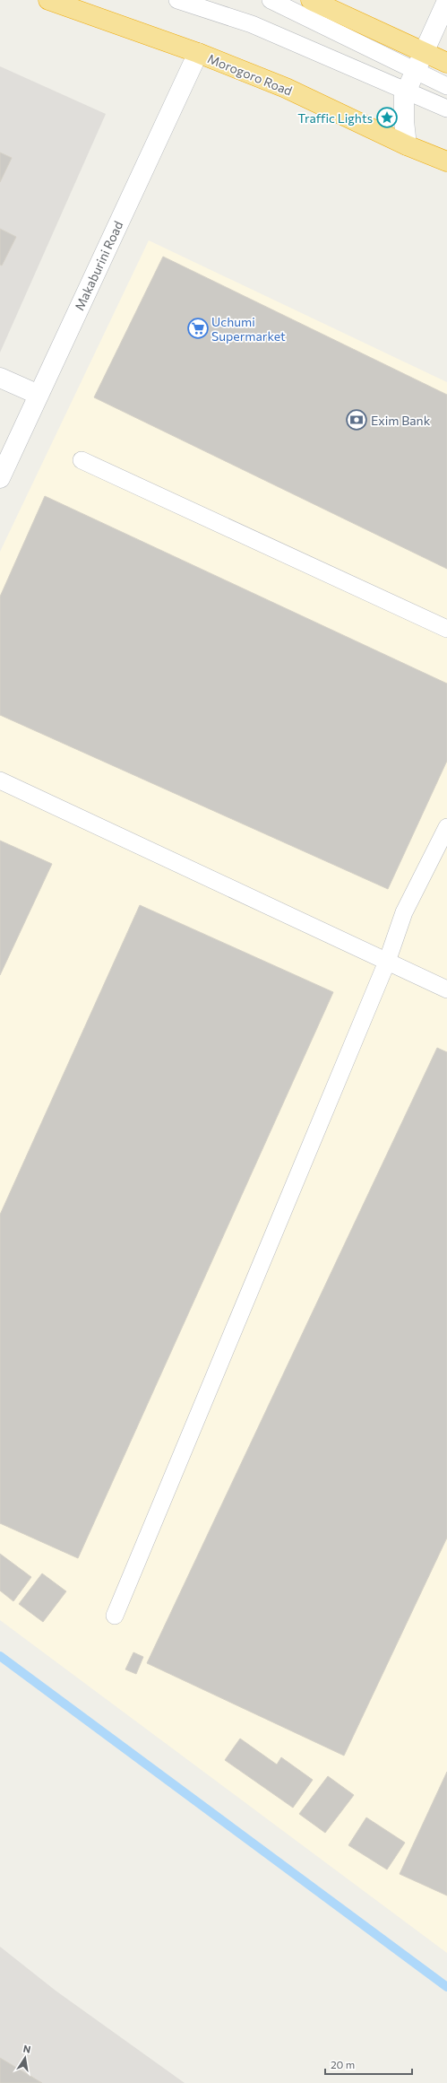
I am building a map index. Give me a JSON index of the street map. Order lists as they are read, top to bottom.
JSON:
{
  "streets": {
    "highway": ["Morogoro Road"],
    "street": ["Makaburini Road"]
  },
  "crossings": [
    ["Morogoro Road", "Makaburini Road"]
  ],
  "places": {
    "place": ["Traffic Lights"],
    "supermarket": ["Uchumi Supermarket"],
    "bank": ["Exim Bank"]
  },
  "scale_bar": "20 m",
  "north": "top"
}
